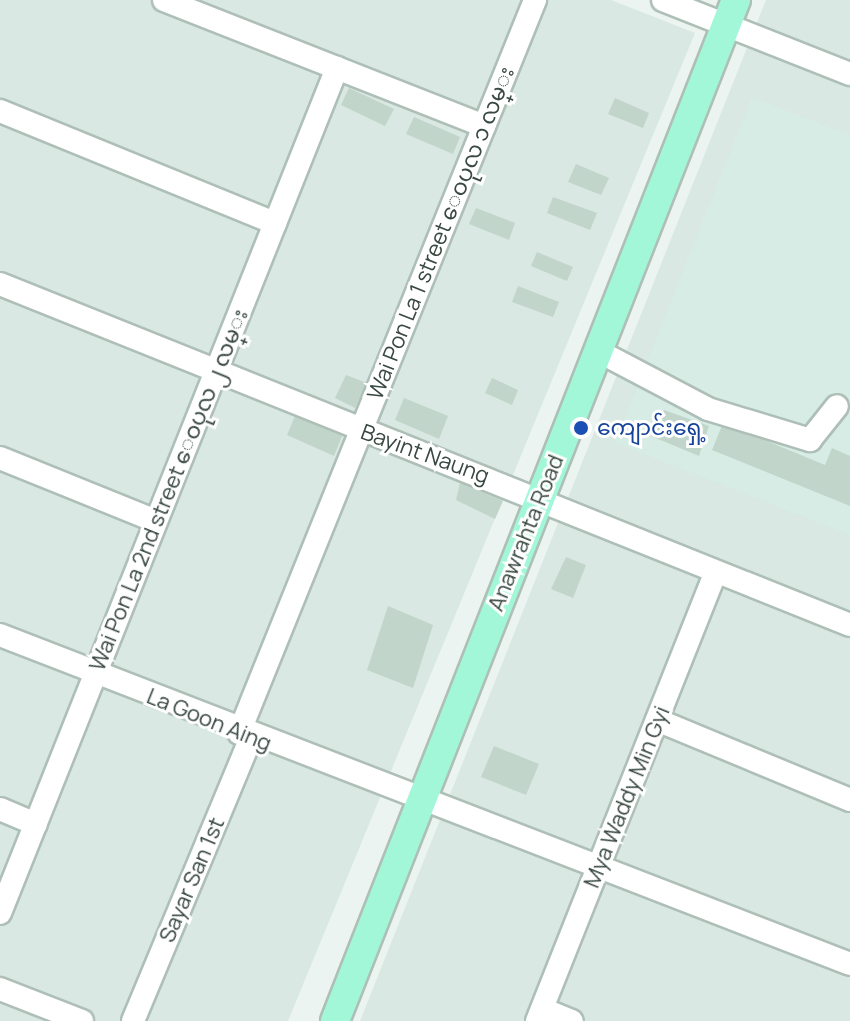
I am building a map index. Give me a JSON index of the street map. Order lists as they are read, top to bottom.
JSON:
{
  "streets": {
    "main road": ["Anawrahta Road"],
    "street": [
      "Wai Pon La 1 street ေဝပုလ ၁ လမ္း",
      "Bayint Naung",
      "Wai Pon La 2nd street ေဝပုလ ၂ လမ္း",
      "La Goon Aing",
      "Mya Waddy Min Gyi",
      "Sayar San 1st"
    ]
  },
  "crossings": [
    ["Wai Pon La 1 street ေဝပုလ ၁ လမ္း", "Bayint Naung"],
    ["Wai Pon La 1 street ေဝပုလ ၁ လမ္း", "La Goon Aing"],
    ["Wai Pon La 1 street ေဝပုလ ၁ လမ္း", "Sayar San 1st"],
    ["Bayint Naung", "Wai Pon La 2nd street ေဝပုလ ၂ လမ္း"],
    ["Bayint Naung", "Anawrahta Road"],
    ["Bayint Naung", "Mya Waddy Min Gyi"],
    ["Wai Pon La 2nd street ေဝပုလ ၂ လမ္း", "La Goon Aing"],
    ["Anawrahta Road", "La Goon Aing"],
    ["La Goon Aing", "Mya Waddy Min Gyi"],
    ["La Goon Aing", "Sayar San 1st"]
  ],
  "places": ["ကျောင်းရှေ့"]
}
